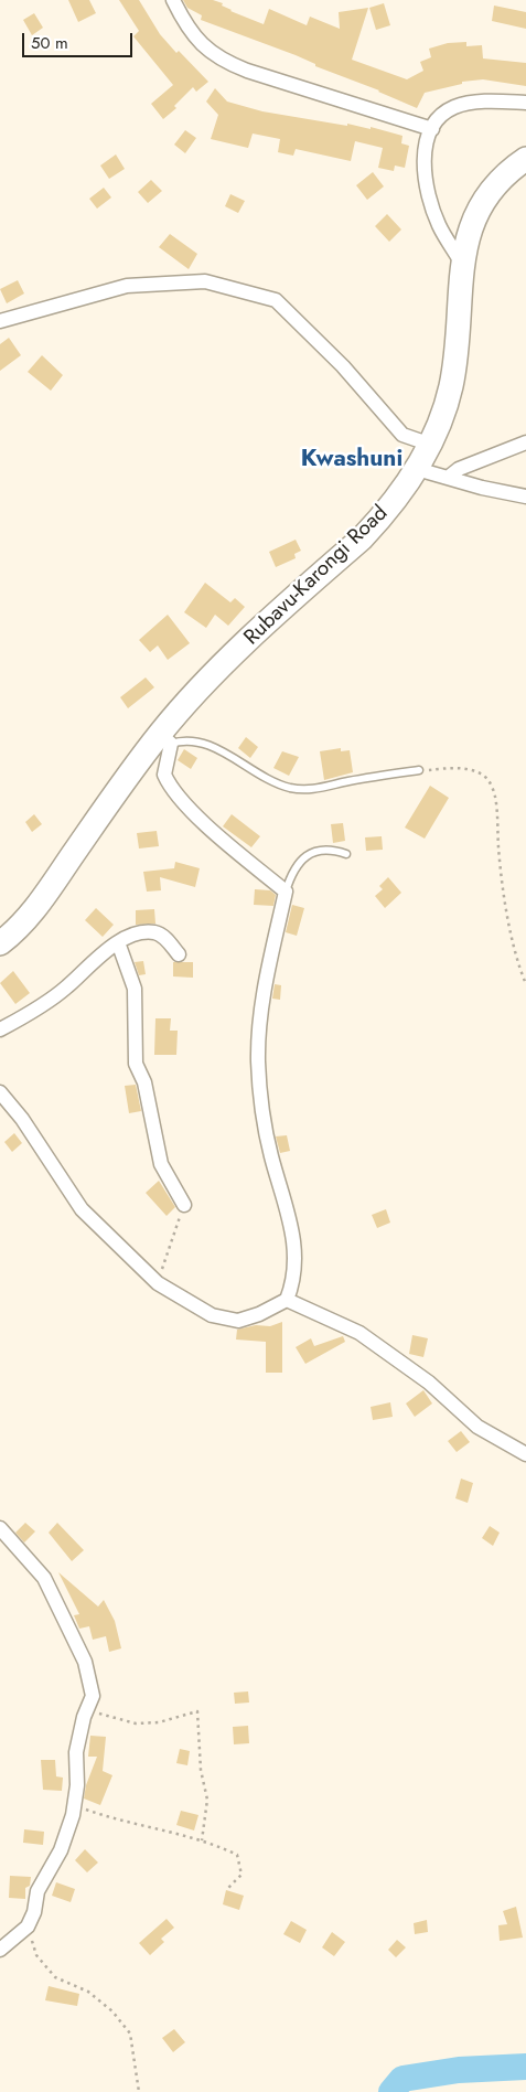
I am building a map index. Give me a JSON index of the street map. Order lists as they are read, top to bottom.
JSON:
{
  "streets": {
    "highway": ["Rubavu-Karongi Road"]
  },
  "districts": ["Kwashuni"],
  "scale_bar": "50 m"
}
